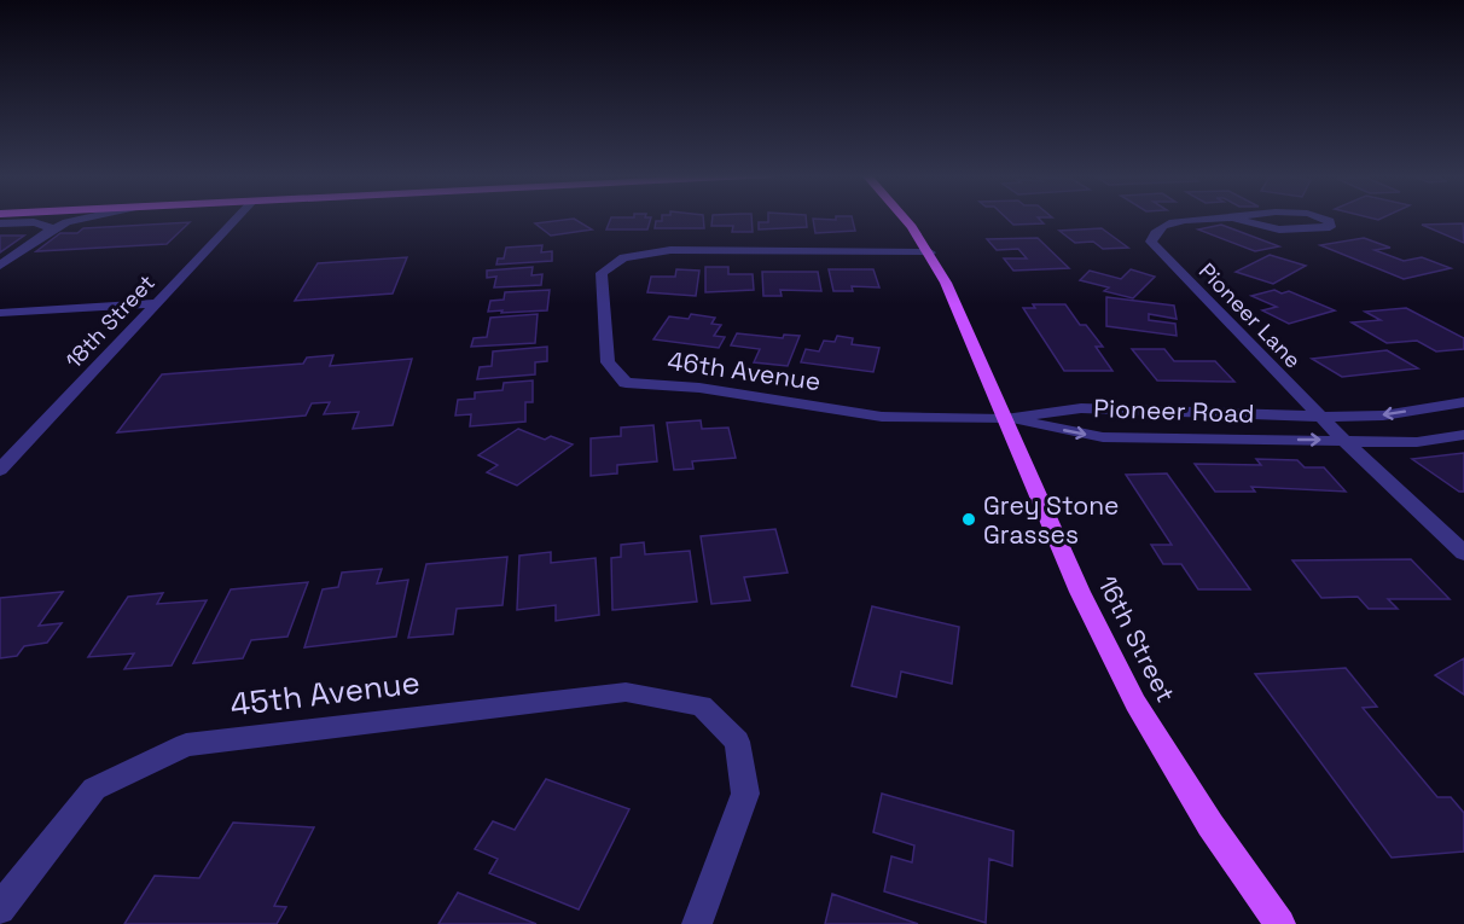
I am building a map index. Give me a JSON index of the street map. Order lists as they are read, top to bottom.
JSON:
{
  "streets": {
    "main road": ["16th Street"],
    "street": [
      "Pioneer Lane",
      "18th Street",
      "46th Avenue",
      "Pioneer Road",
      "45th Avenue"
    ]
  },
  "crossings": [
    ["Pioneer Lane", "Pioneer Road"],
    ["46th Avenue", "Pioneer Road"],
    ["46th Avenue", "16th Street"],
    ["Pioneer Road", "16th Street"]
  ],
  "places": ["Grey Stone Grasses"]
}
